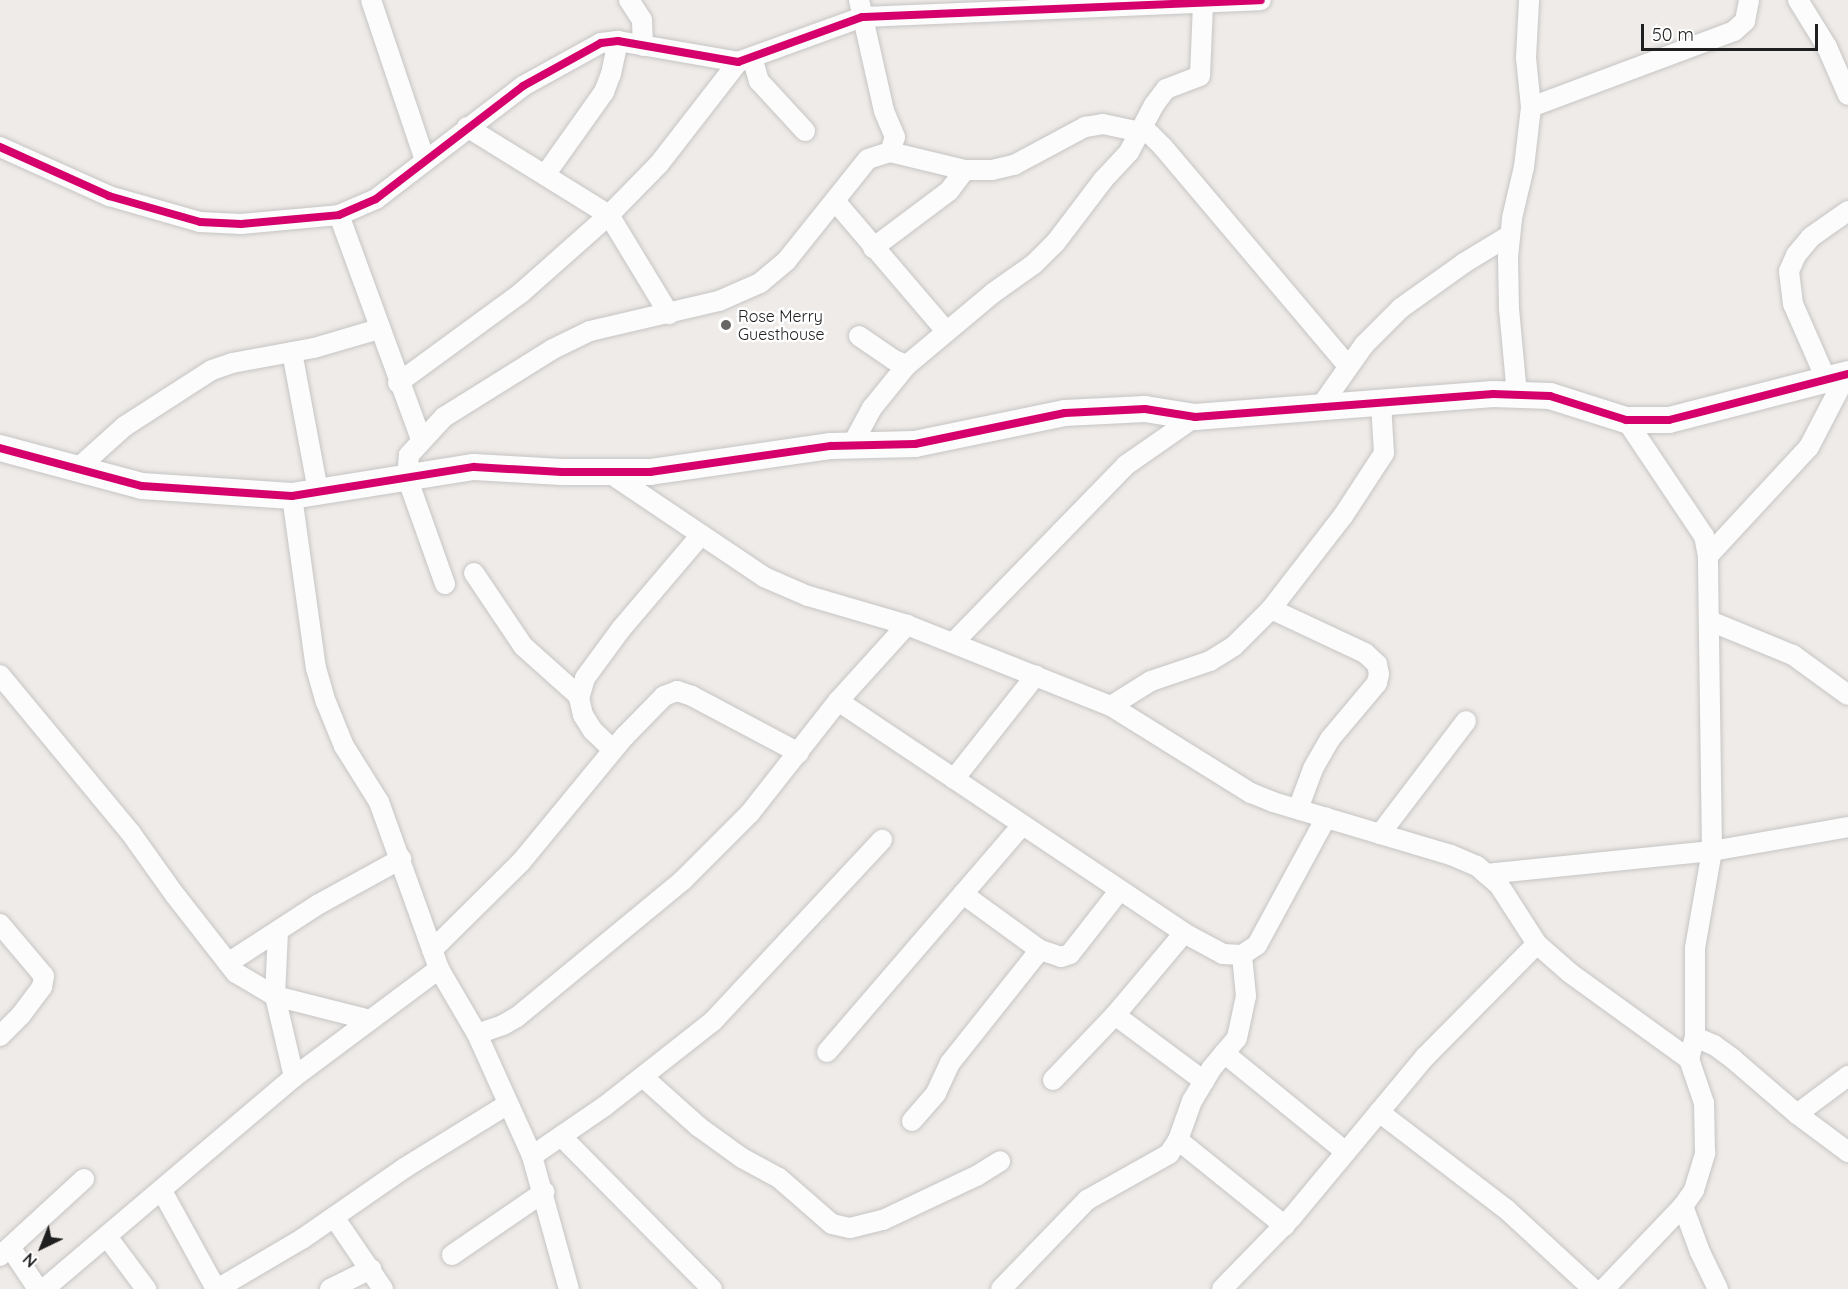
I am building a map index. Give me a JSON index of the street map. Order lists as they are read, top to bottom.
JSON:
{
  "places": ["Rose Merry Guesthouse"],
  "scale_bar": "50 m",
  "north": "bottom left"
}
